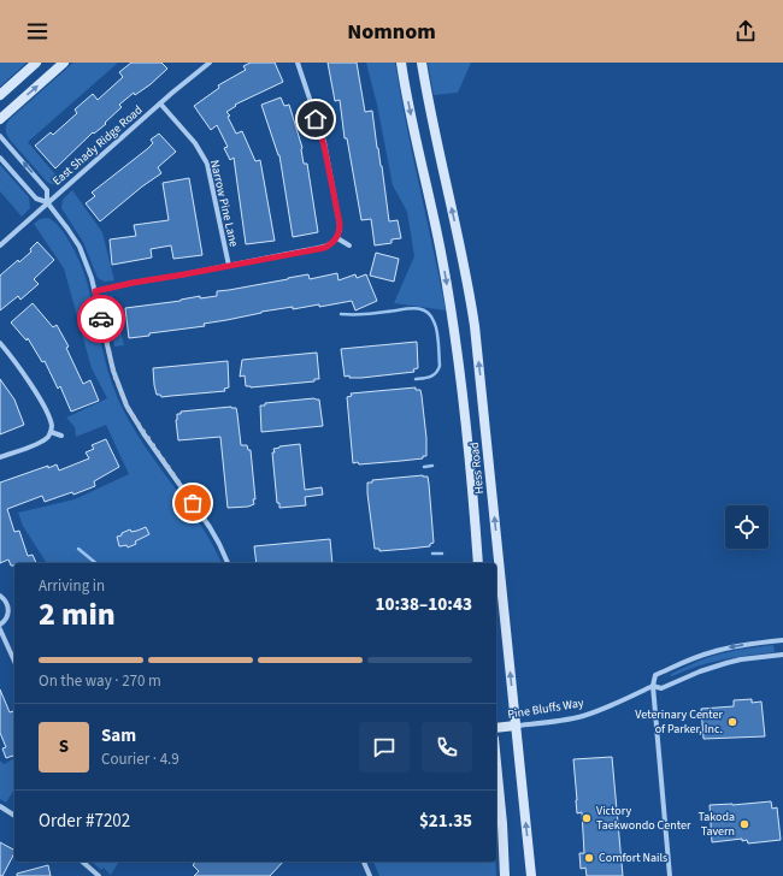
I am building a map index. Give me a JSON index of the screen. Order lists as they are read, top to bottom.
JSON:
{
  "streets": {
    "main road": ["Hess Road", "Pine Bluffs Way"],
    "street": ["East Shady Ridge Road", "Narrow Pine Lane"]
  },
  "crossings": [
    ["East Shady Ridge Road", "Narrow Pine Lane"],
    ["Hess Road", "Pine Bluffs Way"]
  ],
  "places": [
    "Veterinary Center of Parker, Inc.",
    "Victory Taekwondo Center",
    "Takoda Tavern",
    "Comfort Nails"
  ],
  "page": {
    "header": "Nomnom",
    "heading": ["2 min", "Arriving in", "10:38–10:43"],
    "panel": [
      "Sam",
      "Courier · 4.9",
      "Order #7202",
      "$21.35"
    ],
    "bar": "On the way · 270 m",
    "round": "S"
  }
}
